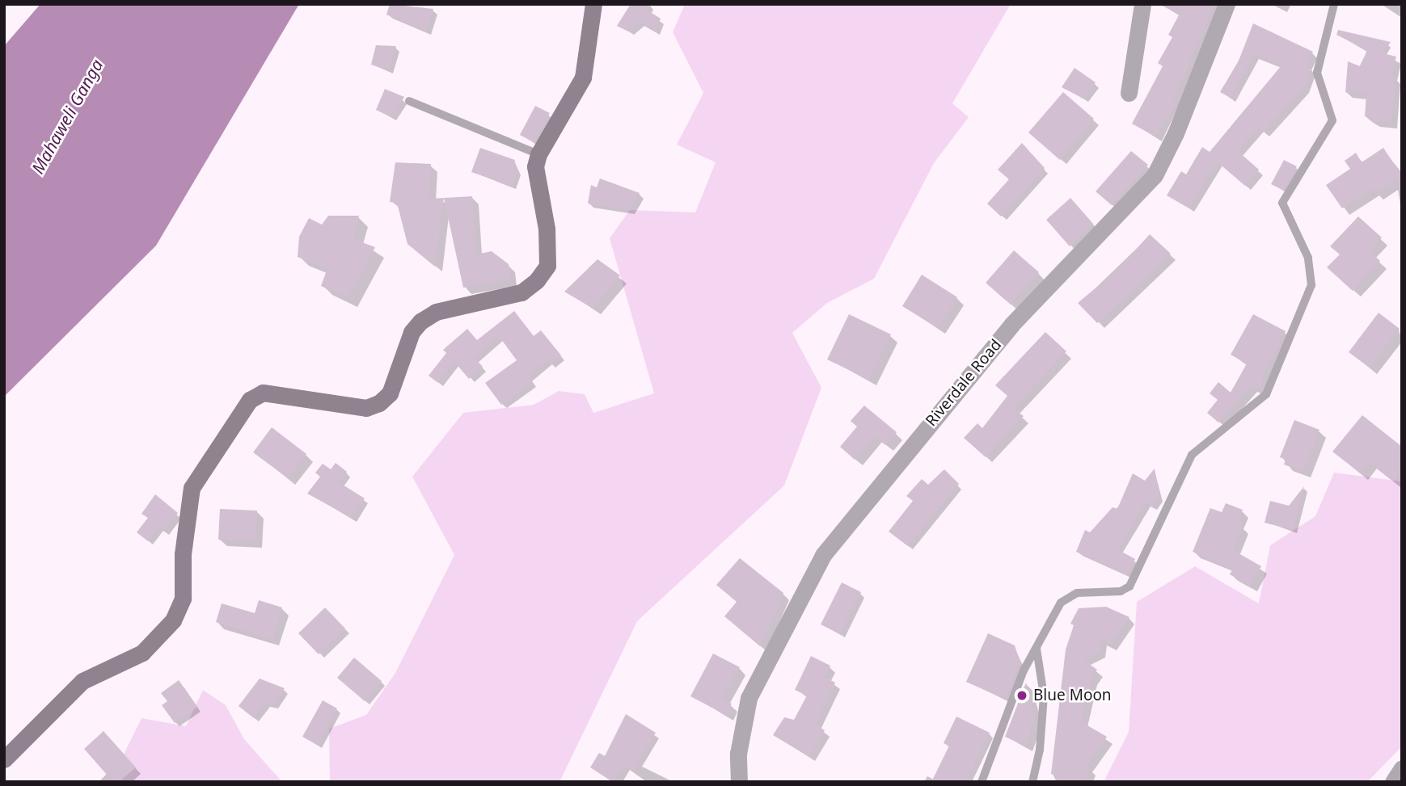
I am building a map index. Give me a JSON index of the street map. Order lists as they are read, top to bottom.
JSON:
{
  "streets": {
    "street": ["Riverdale Road"]
  },
  "water": ["Mahaweli Ganga"],
  "places": ["Blue Moon"]
}
